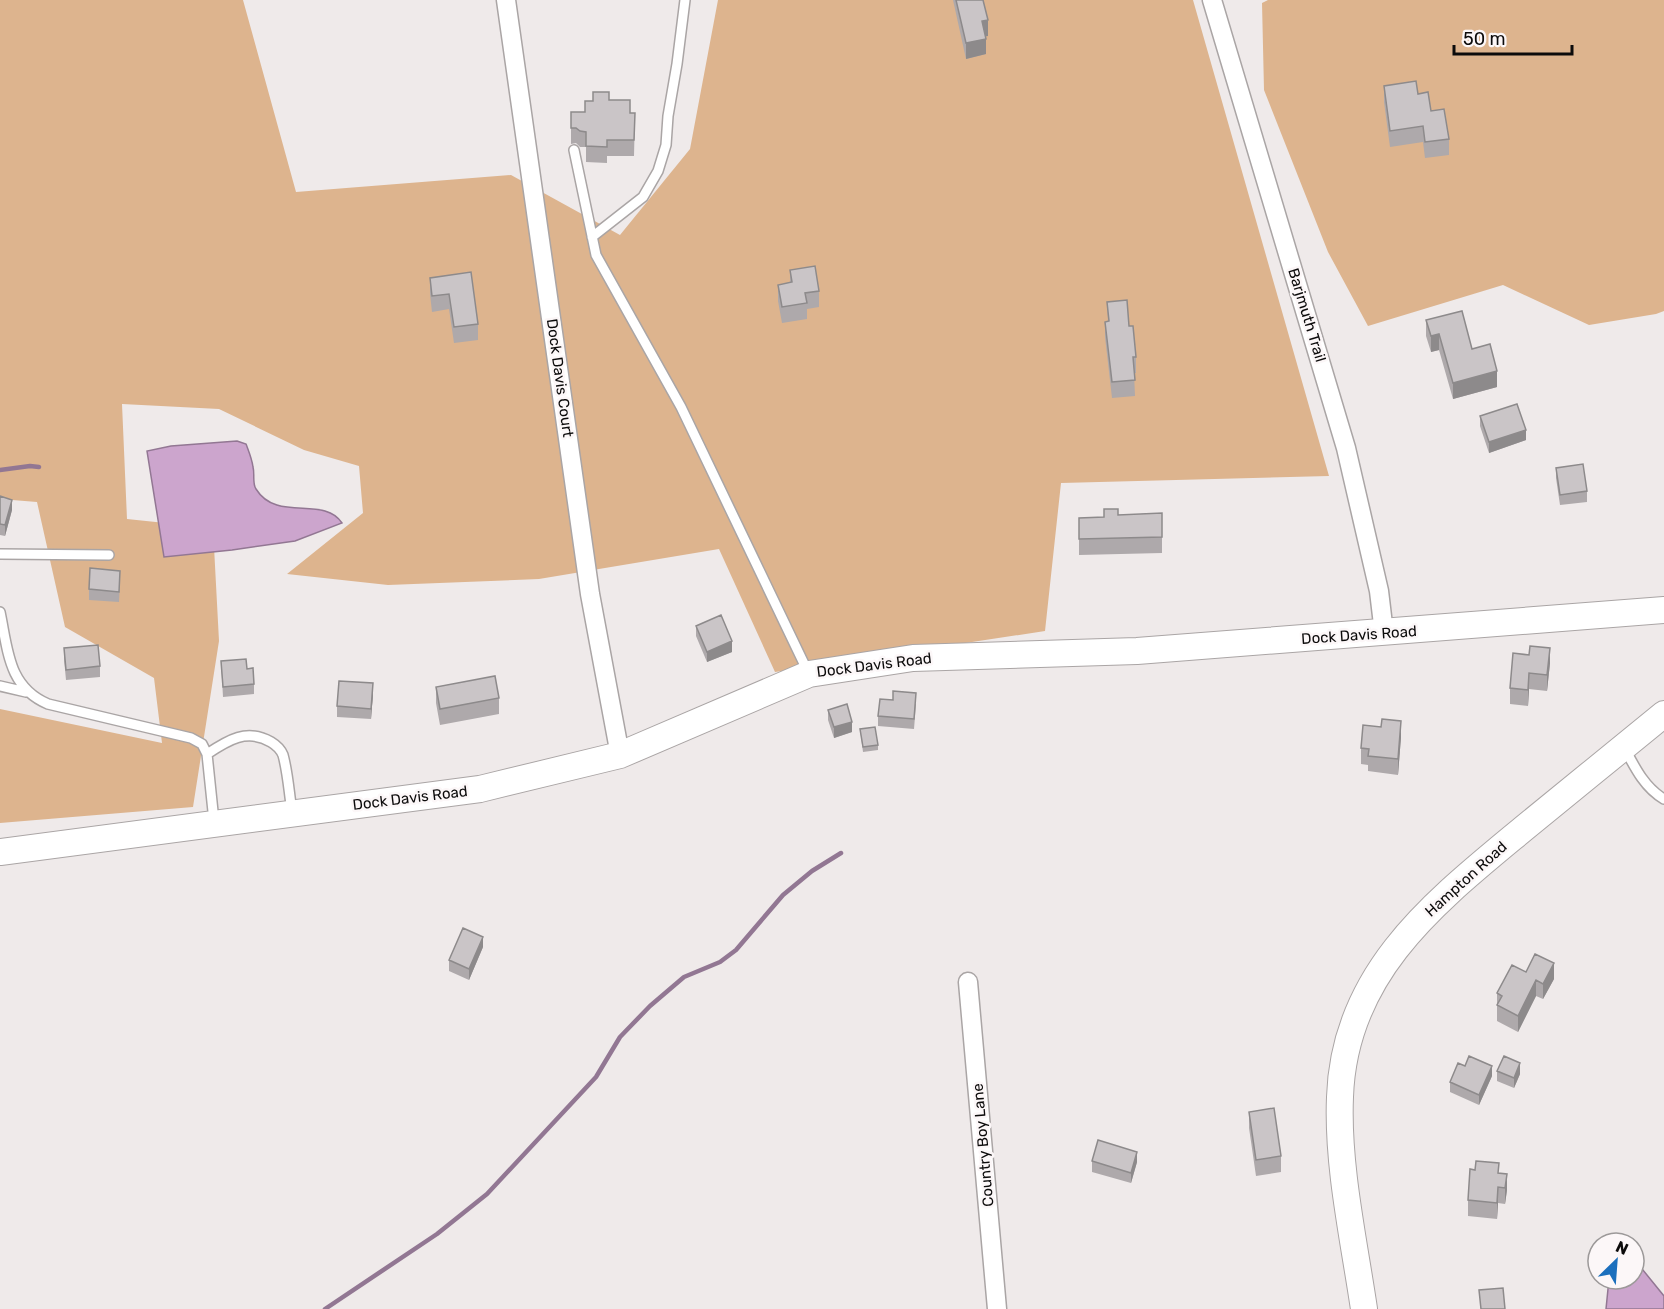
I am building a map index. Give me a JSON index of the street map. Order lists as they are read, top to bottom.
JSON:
{
  "streets": {
    "street": [
      "Barjmuth Trail",
      "Dock Davis Court",
      "Dock Davis Road",
      "Hampton Road",
      "Country Boy Lane"
    ]
  },
  "crossings": [
    ["Barjmuth Trail", "Dock Davis Road"],
    ["Dock Davis Court", "Dock Davis Road"]
  ],
  "scale_bar": "50 m",
  "north": "top right"
}
